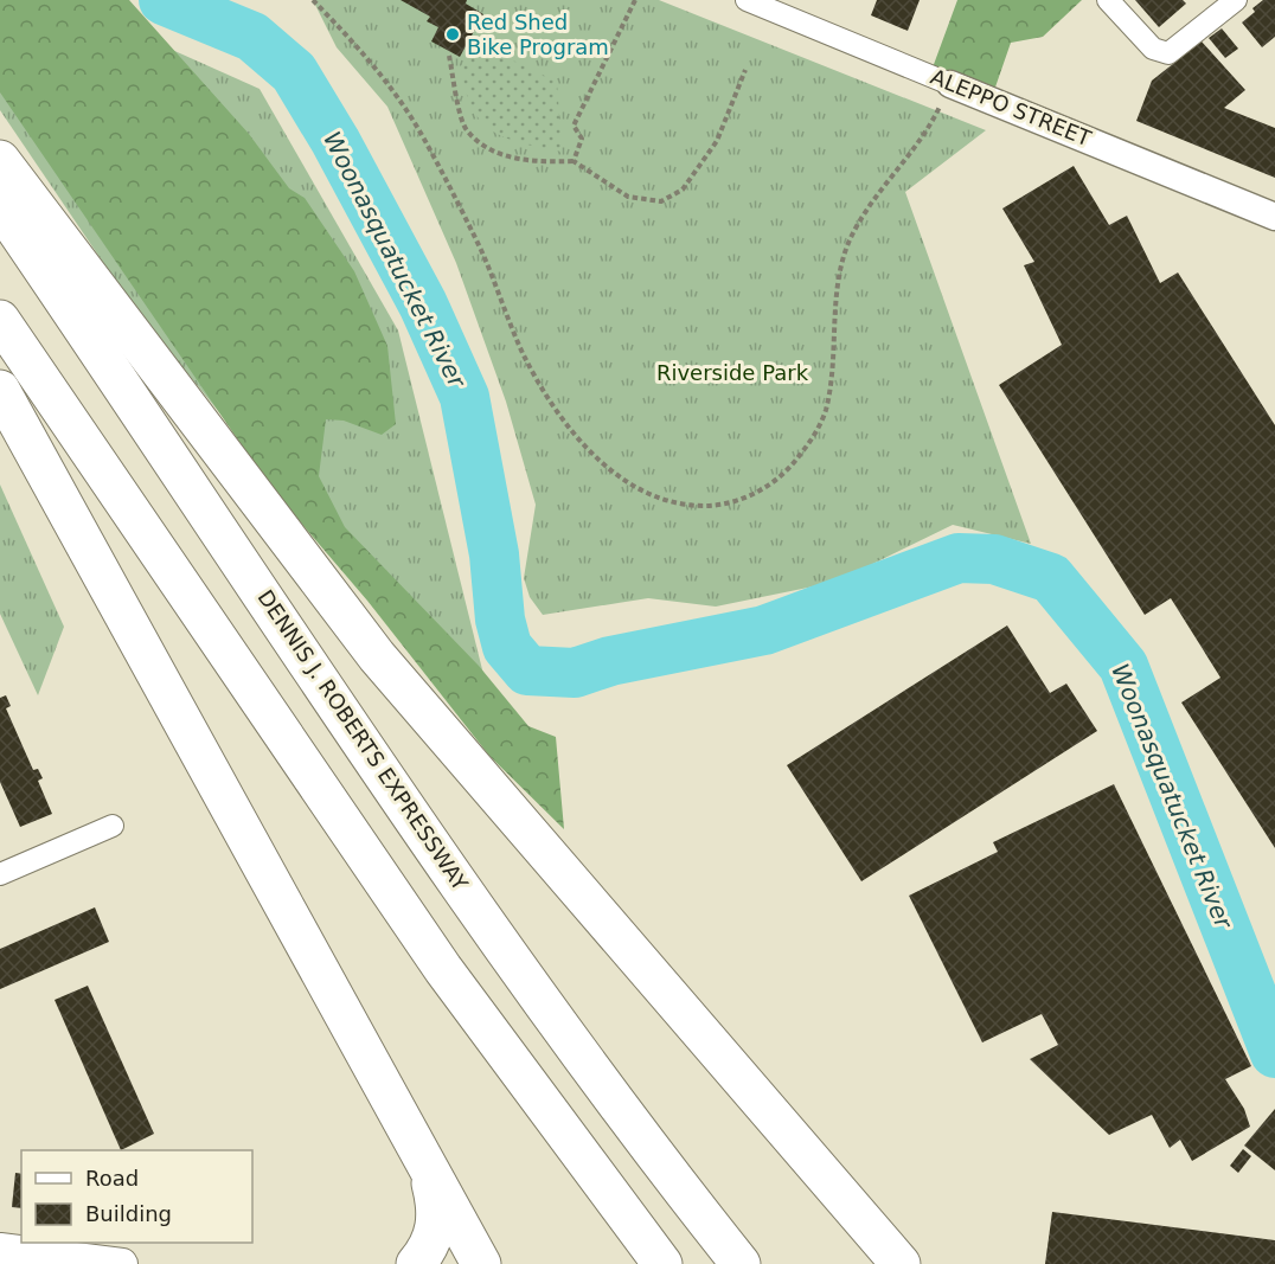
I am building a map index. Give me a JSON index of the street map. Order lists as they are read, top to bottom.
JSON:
{
  "streets": {
    "highway": ["DENNIS J. ROBERTS EXPRESSWAY"],
    "street": ["ALEPPO STREET"]
  },
  "water": ["Woonasquatucket River"],
  "parks": ["Riverside Park"],
  "places": ["Red Shed Bike Program"],
  "legend": ["Road", "Building"]
}
